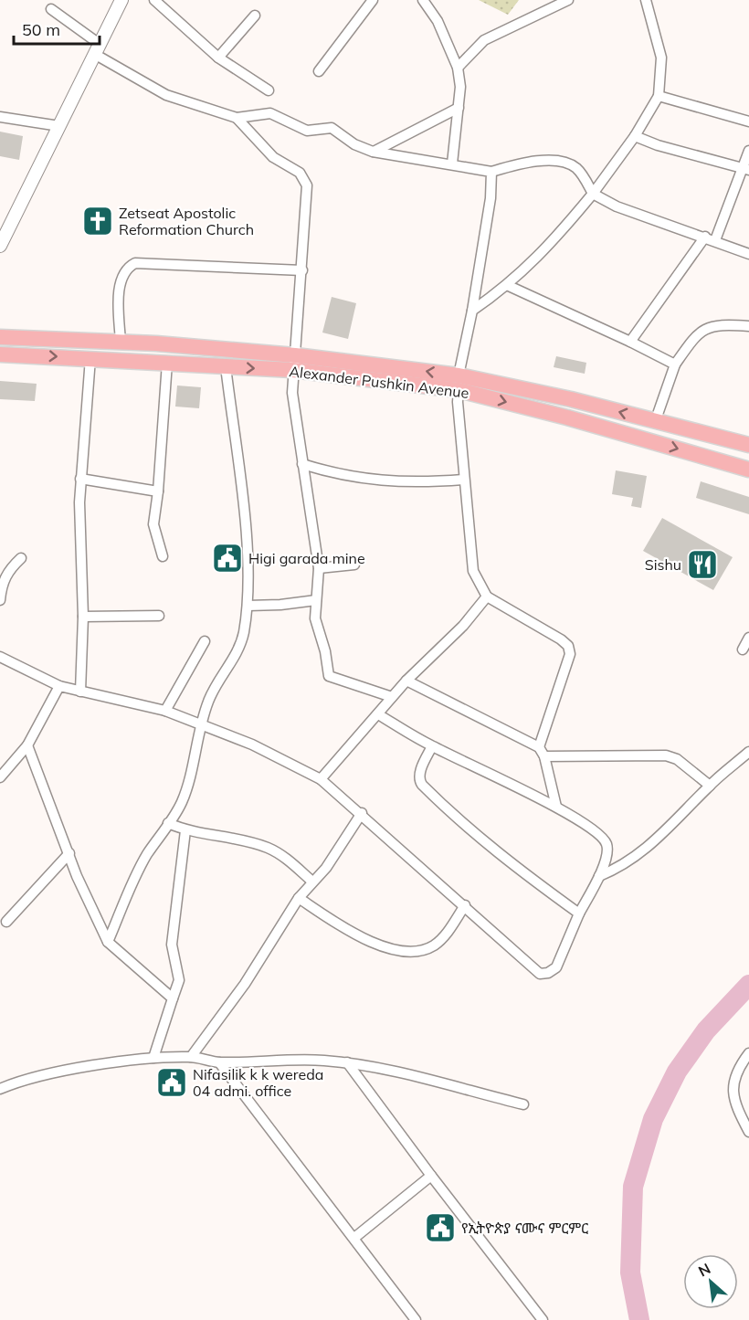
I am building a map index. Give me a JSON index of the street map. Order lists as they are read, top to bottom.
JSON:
{
  "streets": {
    "main road": ["Alexander Pushkin Avenue"]
  },
  "places": {
    "church": ["Zetseat Apostolic Reformation Church"],
    "public building": ["Higi garada mine", "Nifasilik k k wereda 04 admi. office", "የኢትዮጵያ ናሙና ምርምር"],
    "restaurant": ["Sishu"]
  },
  "scale_bar": "50 m",
  "north": "top left"
}
